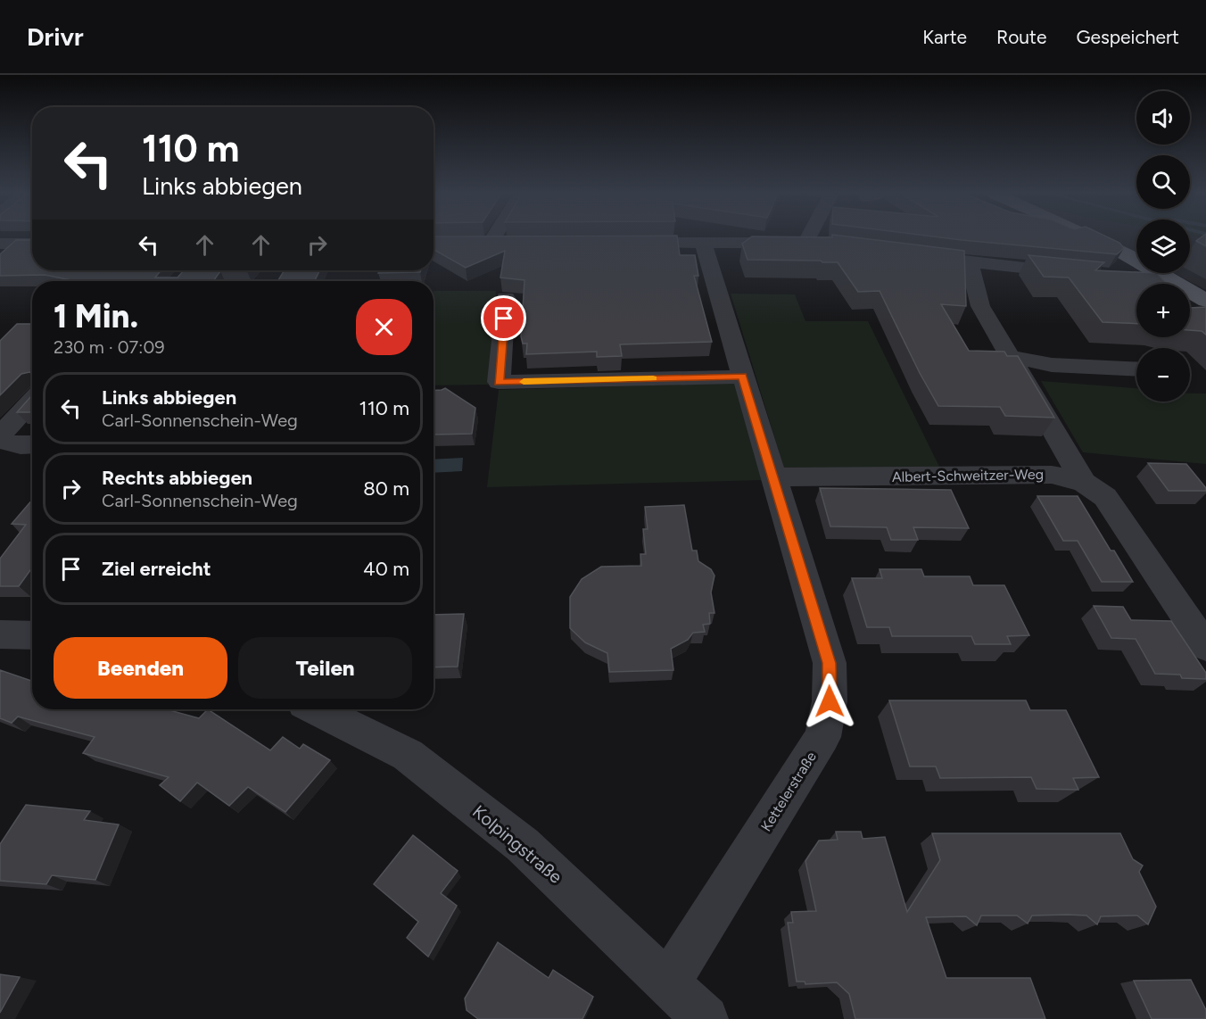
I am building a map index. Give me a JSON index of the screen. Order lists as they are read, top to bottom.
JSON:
{
  "streets": {
    "street": ["Albert-Schweitzer-Weg", "Kettelerstraße", "Kolpingstraße"]
  },
  "crossings": [
    ["Albert-Schweitzer-Weg", "Kettelerstraße"],
    ["Kettelerstraße", "Kolpingstraße"]
  ],
  "page": {
    "header": "Drivr",
    "nav": ["Karte", "Route", "Gespeichert"],
    "map_buttons": ["+", "−"],
    "turn": ["110 m", "Links abbiegen"],
    "heading": ["1 Min.", "230 m · 07:09"],
    "list": [
      {
        "name": "Links abbiegen",
        "note": "Carl-Sonnenschein-Weg",
        "value": "110 m"
      },
      {
        "name": "Rechts abbiegen",
        "note": "Carl-Sonnenschein-Weg",
        "value": "80 m"
      },
      {
        "name": "Ziel erreicht",
        "value": "40 m"
      }
    ],
    "buttons": ["Beenden", "Teilen"]
  }
}
